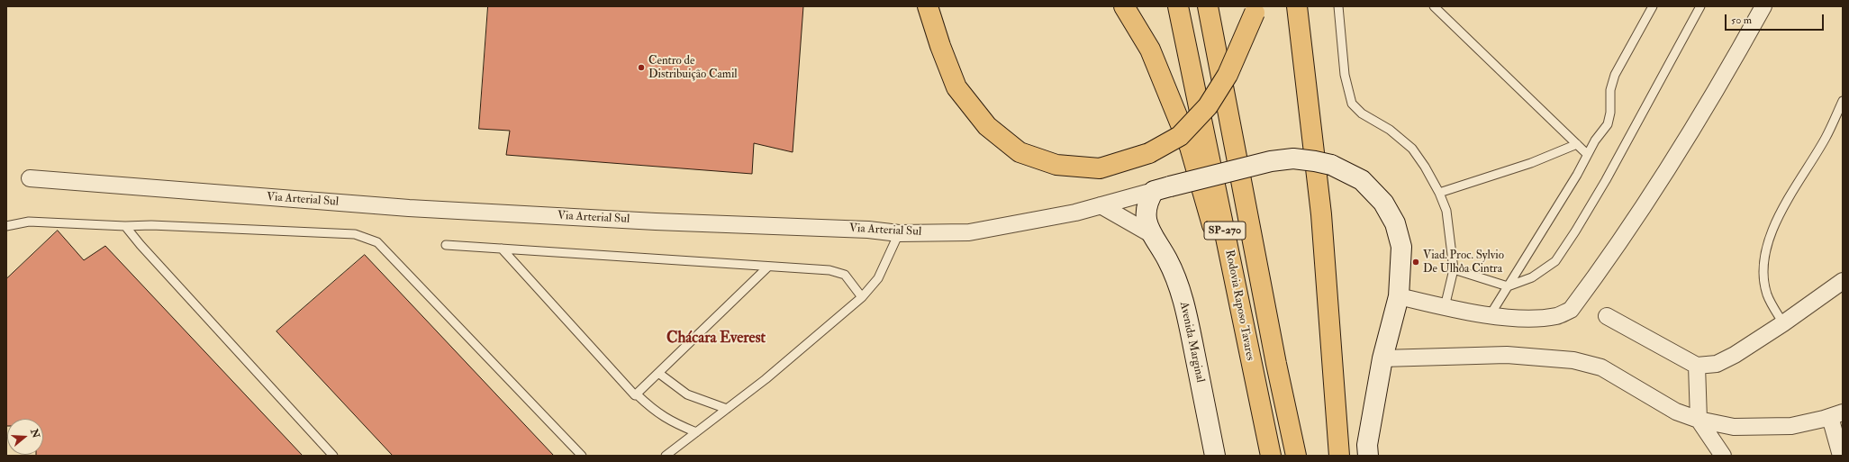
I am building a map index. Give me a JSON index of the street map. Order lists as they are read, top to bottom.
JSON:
{
  "streets": {
    "highway": ["SP-270", "Rodovia Raposo Tavares"],
    "main road": ["Avenida Marginal"],
    "street": ["Via Arterial Sul"]
  },
  "crossings": [
    ["Via Arterial Sul", "Avenida Marginal"]
  ],
  "districts": ["Chácara Everest"],
  "places": ["Centro de Distribuição Camil", "Viad. Proc. Sylvio De Ulhôa Cintra"],
  "scale_bar": "50 m",
  "north": "right"
}
